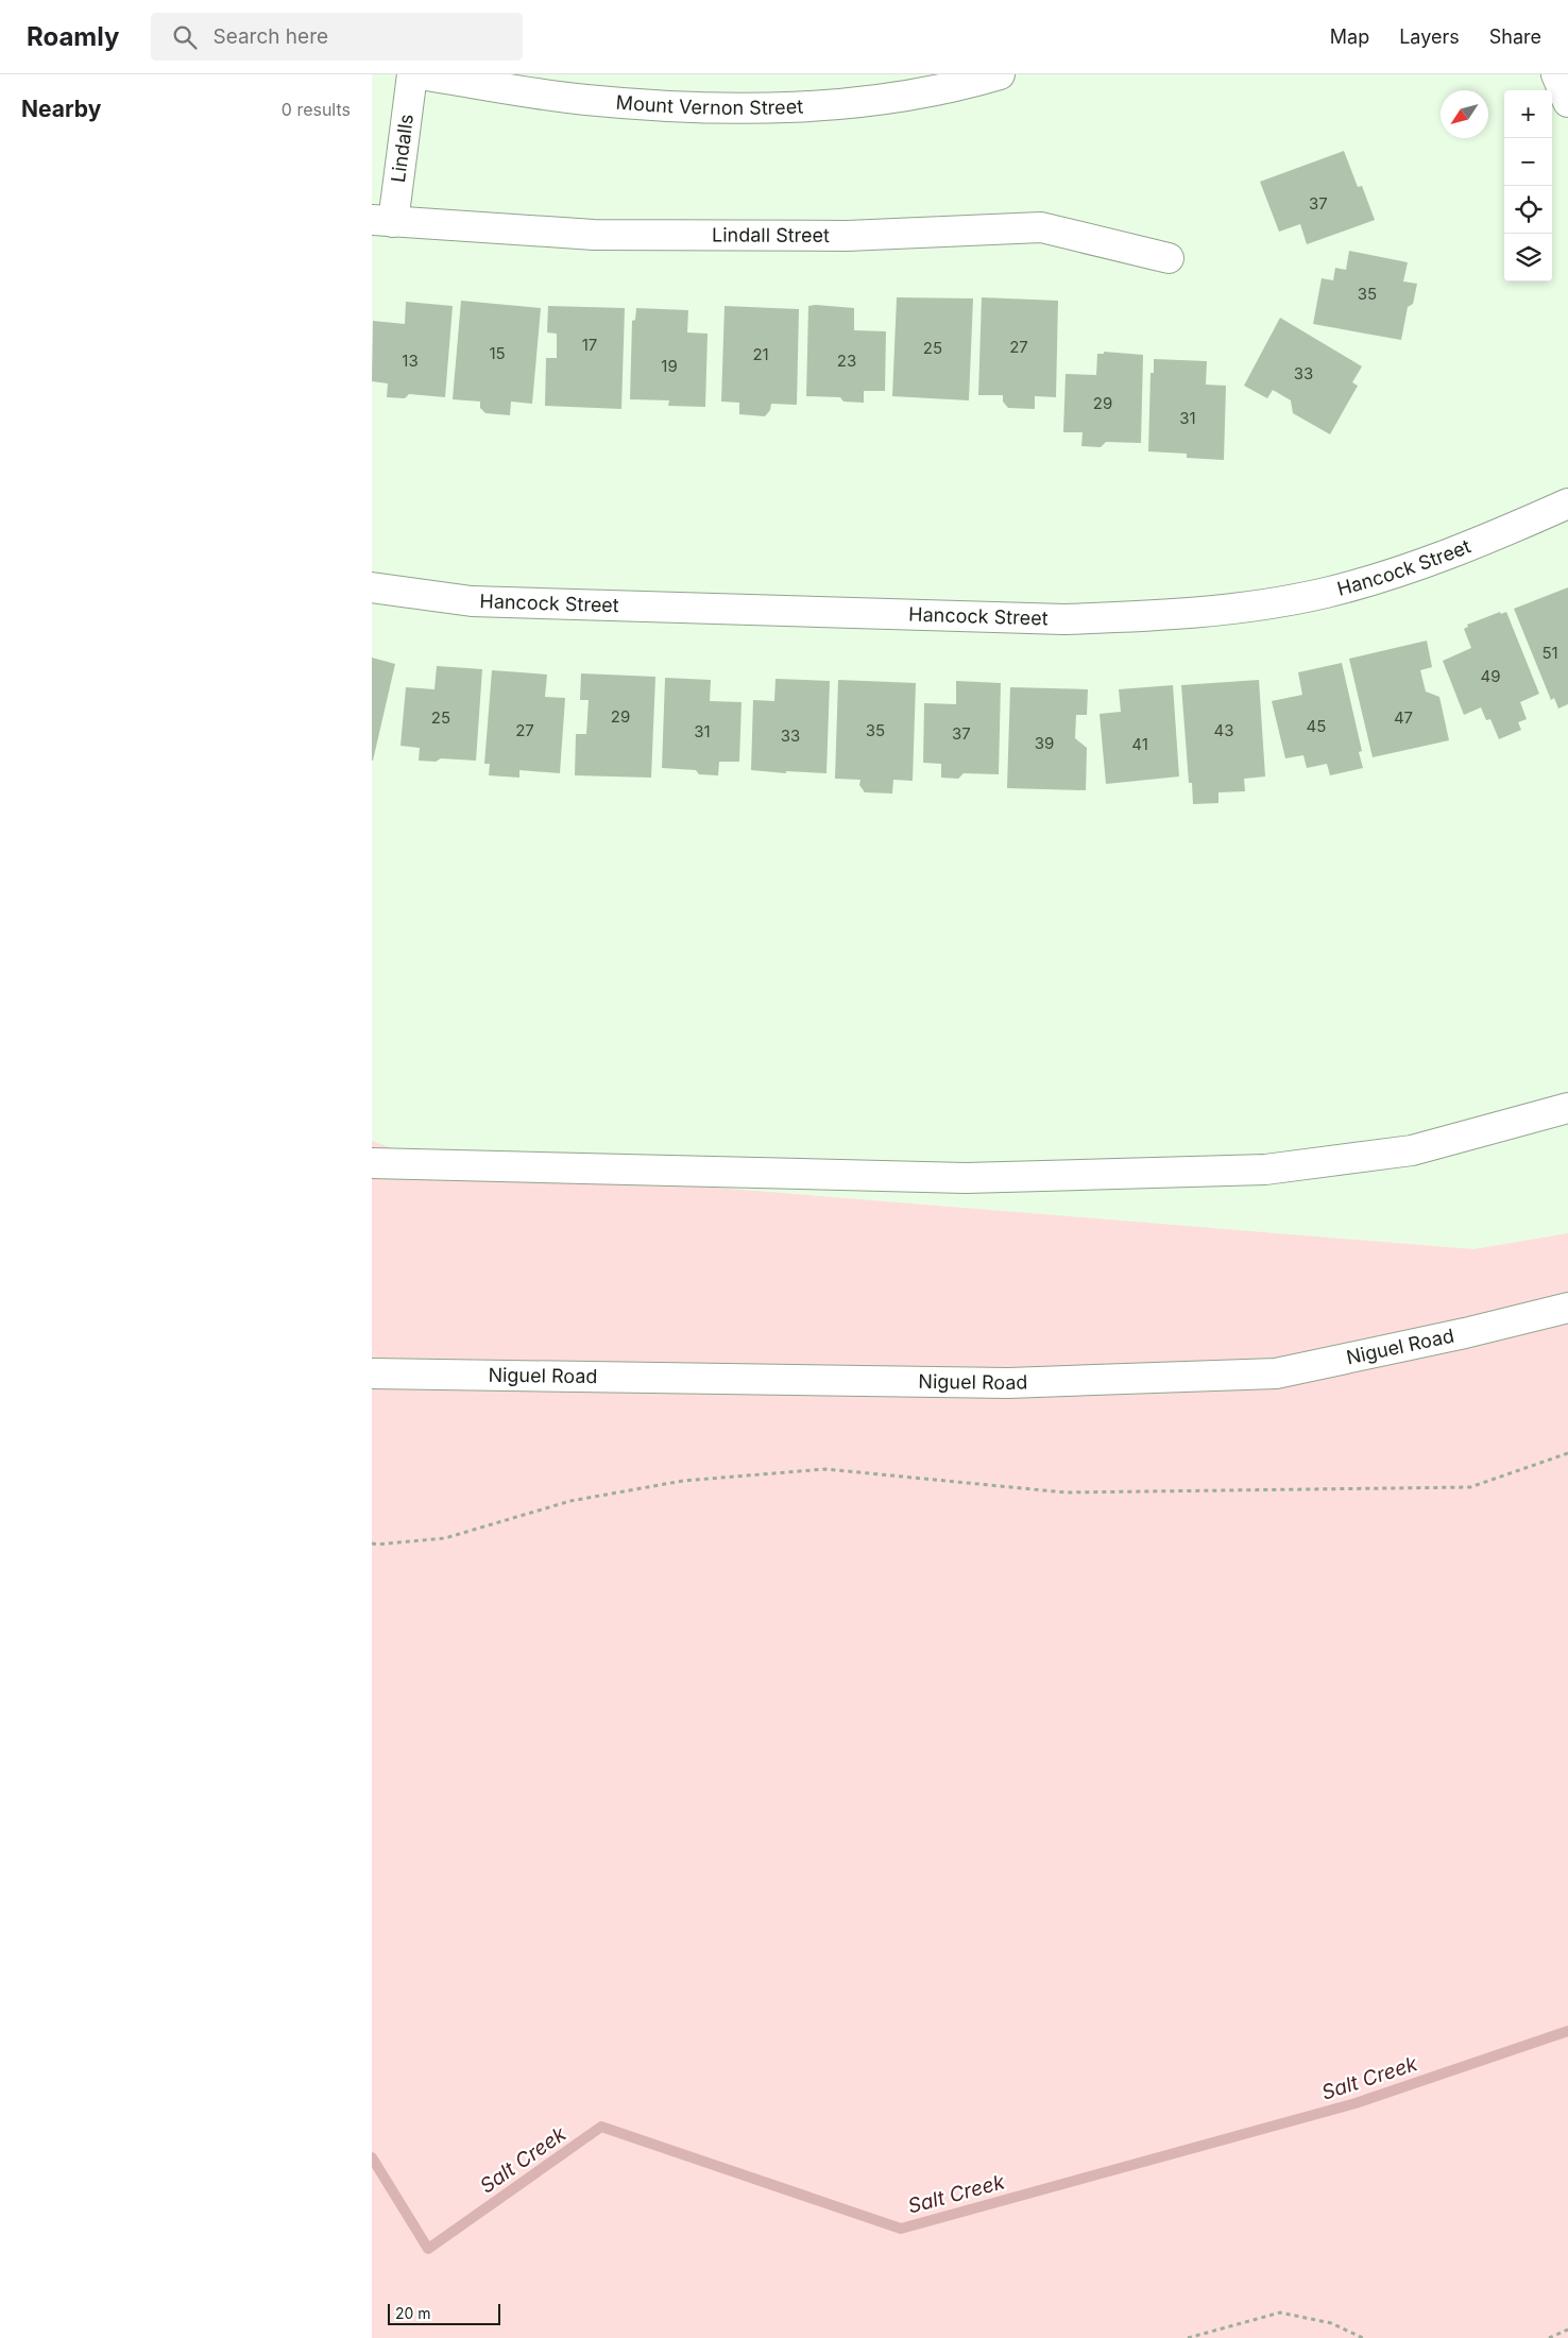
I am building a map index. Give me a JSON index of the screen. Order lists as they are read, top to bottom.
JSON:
{
  "streets": {
    "street": [
      "Mount Vernon Street",
      "Lindalls",
      "Lindall Street",
      "Hancock Street",
      "Niguel Road"
    ]
  },
  "crossings": [
    ["Lindalls", "Lindall Street"]
  ],
  "water": ["Salt Creek"],
  "house_numbers": [
    "37",
    "35",
    "17",
    "27",
    "25",
    "15",
    "21",
    "13",
    "23",
    "19",
    "33",
    "29",
    "31",
    "51",
    "49",
    "29",
    "25",
    "47",
    "45",
    "27",
    "35",
    "43",
    "31",
    "37",
    "33",
    "39",
    "41"
  ],
  "scale_bar": "20 m",
  "north": "bottom left",
  "page": {
    "header": "Roamly",
    "search": "Search here",
    "nav": ["Map", "Layers", "Share"],
    "heading": ["Nearby", "0 results"],
    "map_buttons": ["+", "−"],
    "scale": "20 m"
  }
}
